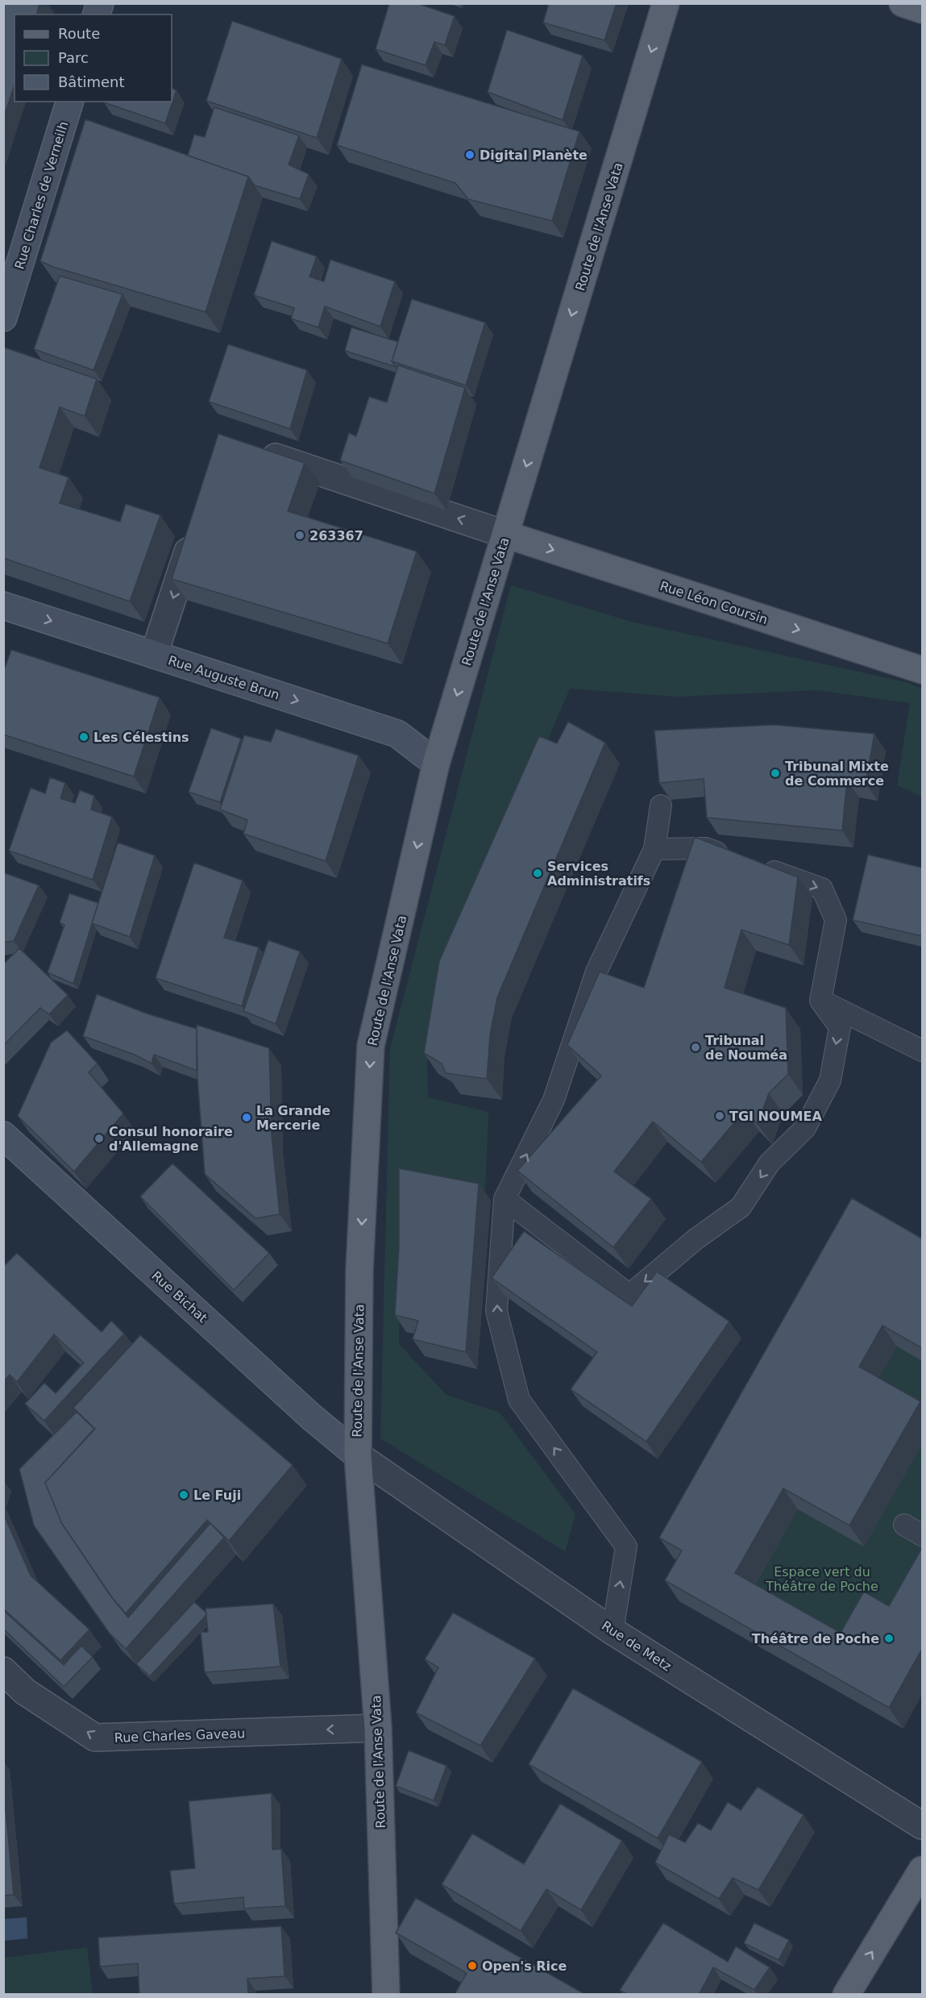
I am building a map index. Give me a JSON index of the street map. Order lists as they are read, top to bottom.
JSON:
{
  "streets": {
    "main road": ["Route de l'Anse Vata", "Rue Léon Coursin"],
    "street": [
      "Rue Charles de Verneilh",
      "Rue Auguste Brun",
      "Rue Bichat",
      "Rue de Metz",
      "Rue Charles Gaveau"
    ]
  },
  "crossings": [
    ["Route de l'Anse Vata", "Rue Léon Coursin"],
    ["Route de l'Anse Vata", "Rue Auguste Brun"],
    ["Route de l'Anse Vata", "Rue Bichat"],
    ["Route de l'Anse Vata", "Rue de Metz"],
    ["Route de l'Anse Vata", "Rue Charles Gaveau"],
    ["Rue Bichat", "Rue de Metz"]
  ],
  "one_way": ["Route de l'Anse Vata", "Rue Léon Coursin", "Rue Charles Gaveau"],
  "parks": ["Espace vert du Théâtre de Poche"],
  "places": [
    "Digital Planète",
    "263367",
    "Les Célestins",
    "Tribunal Mixte de Commerce",
    "Services Administratifs",
    "Tribunal de Nouméa",
    "TGI NOUMEA",
    "La Grande Mercerie",
    "Consul honoraire d'Allemagne",
    "Le Fuji",
    "Théâtre de Poche",
    "Open's Rice"
  ],
  "legend": ["Route", "Parc", "Bâtiment"]
}
